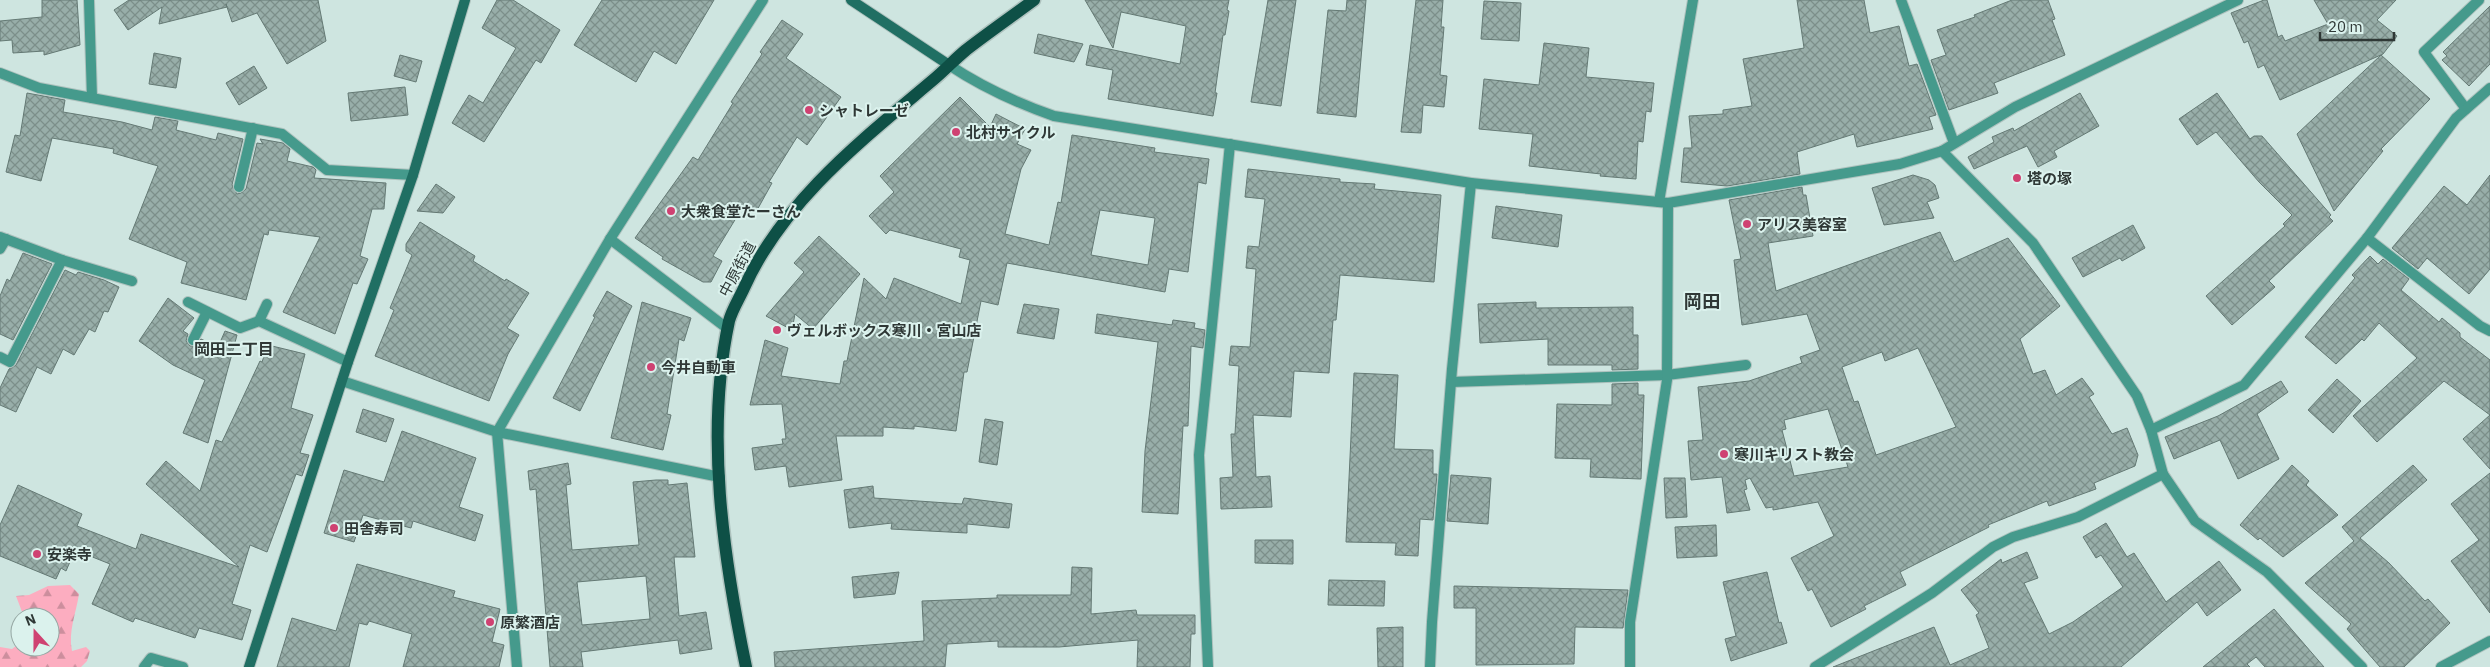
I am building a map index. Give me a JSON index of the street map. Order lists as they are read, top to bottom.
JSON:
{
  "streets": {
    "main road": ["中原街道"]
  },
  "districts": ["岡田", "岡田二丁目"],
  "places": [
    "シャトレーゼ",
    "北村サイクル",
    "塔の塚",
    "大衆食堂たーさん",
    "アリス美容室",
    "ヴェルボックス寒川・宮山店",
    "今井自動車",
    "寒川キリスト教会",
    "田舎寿司",
    "安楽寺",
    "原繁酒店"
  ],
  "scale_bar": "20 m",
  "north": "top"
}
